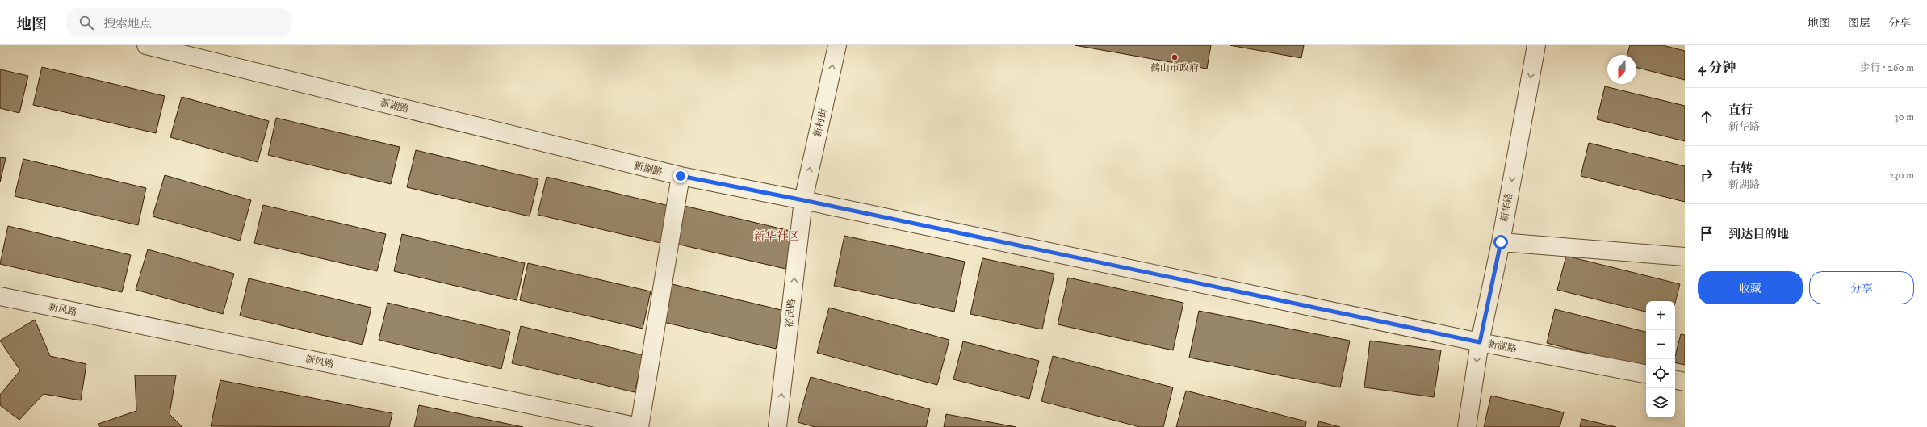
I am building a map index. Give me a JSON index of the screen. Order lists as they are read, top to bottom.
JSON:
{
  "streets": {
    "street": [
      "新湖路",
      "新村街",
      "新华路",
      "新风路",
      "裕民路"
    ]
  },
  "crossings": [
    ["新湖路", "新村街"],
    ["新湖路", "新华路"],
    ["新湖路", "裕民路"],
    ["新村街", "裕民路"]
  ],
  "one_way": ["新村街", "新华路"],
  "districts": ["新华社区"],
  "places": ["鹤山市政府"],
  "north": "bottom",
  "page": {
    "header": "地图",
    "search": "搜索地点",
    "nav": ["地图", "图层", "分享"],
    "heading": ["4 分钟", "步行 · 260 m"],
    "list": [
      ["直行", "新华路", "30 m"],
      ["右转", "新湖路", "230 m"],
      "到达目的地"
    ],
    "buttons": ["收藏", "分享"],
    "map_buttons": ["+", "−"]
  }
}
